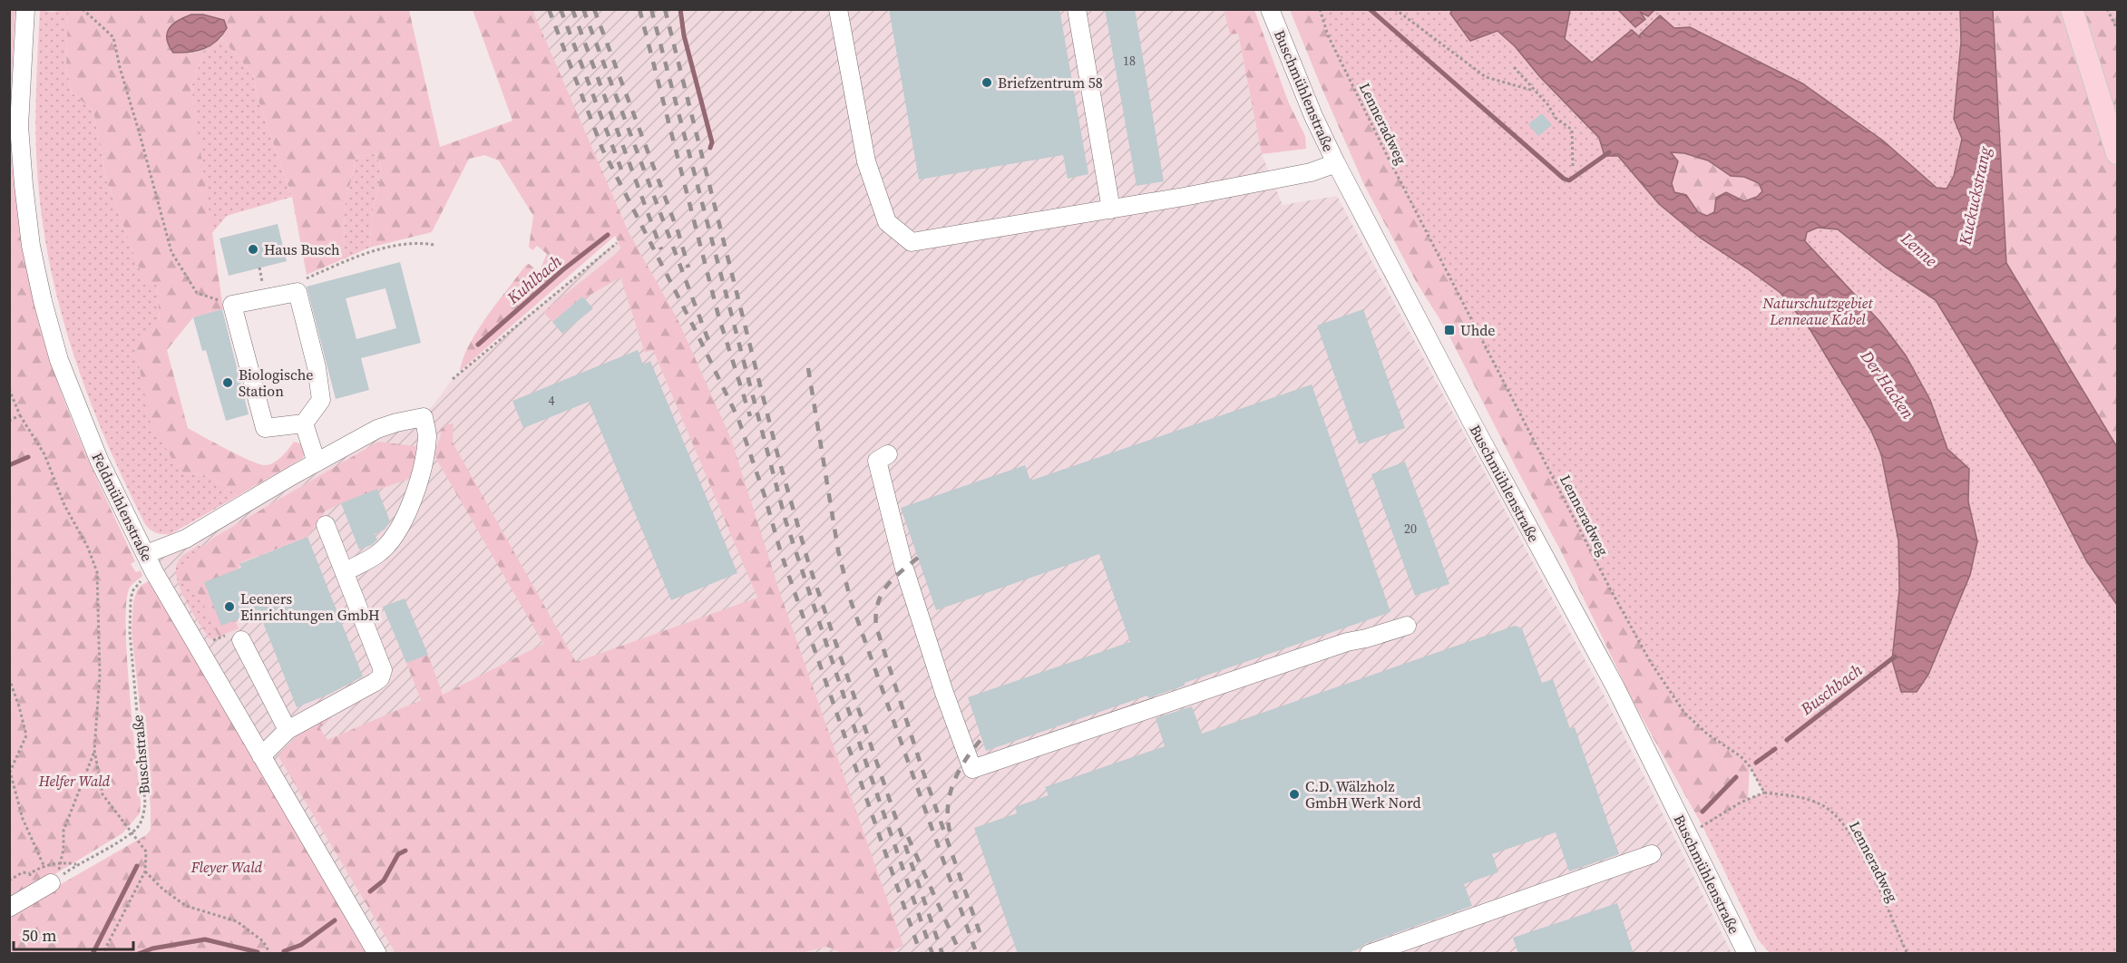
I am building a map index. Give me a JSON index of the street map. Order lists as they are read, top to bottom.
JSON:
{
  "streets": {
    "street": ["Buschmühlenstraße", "Feldmühlenstraße"],
    "path": ["Lenneradweg", "Buschstraße"]
  },
  "crossings": [
    ["Feldmühlenstraße", "Buschstraße"]
  ],
  "water": [
    "Kuckuckstrang",
    "Lenne",
    "Kuhlbach",
    "Der Hacken",
    "Buschbach"
  ],
  "parks": ["Naturschutzgebiet Lenneaue Kabel", "Helfer Wald", "Fleyer Wald"],
  "places": {
    "other": [
      "Briefzentrum 58",
      "Haus Busch",
      "Biologische Station",
      "Leeners Einrichtungen GmbH",
      "C.D. Wälzholz GmbH Werk Nord"
    ],
    "transit": ["Uhde"]
  },
  "house_numbers": ["18", "4", "20"],
  "scale_bar": "50 m"
}
